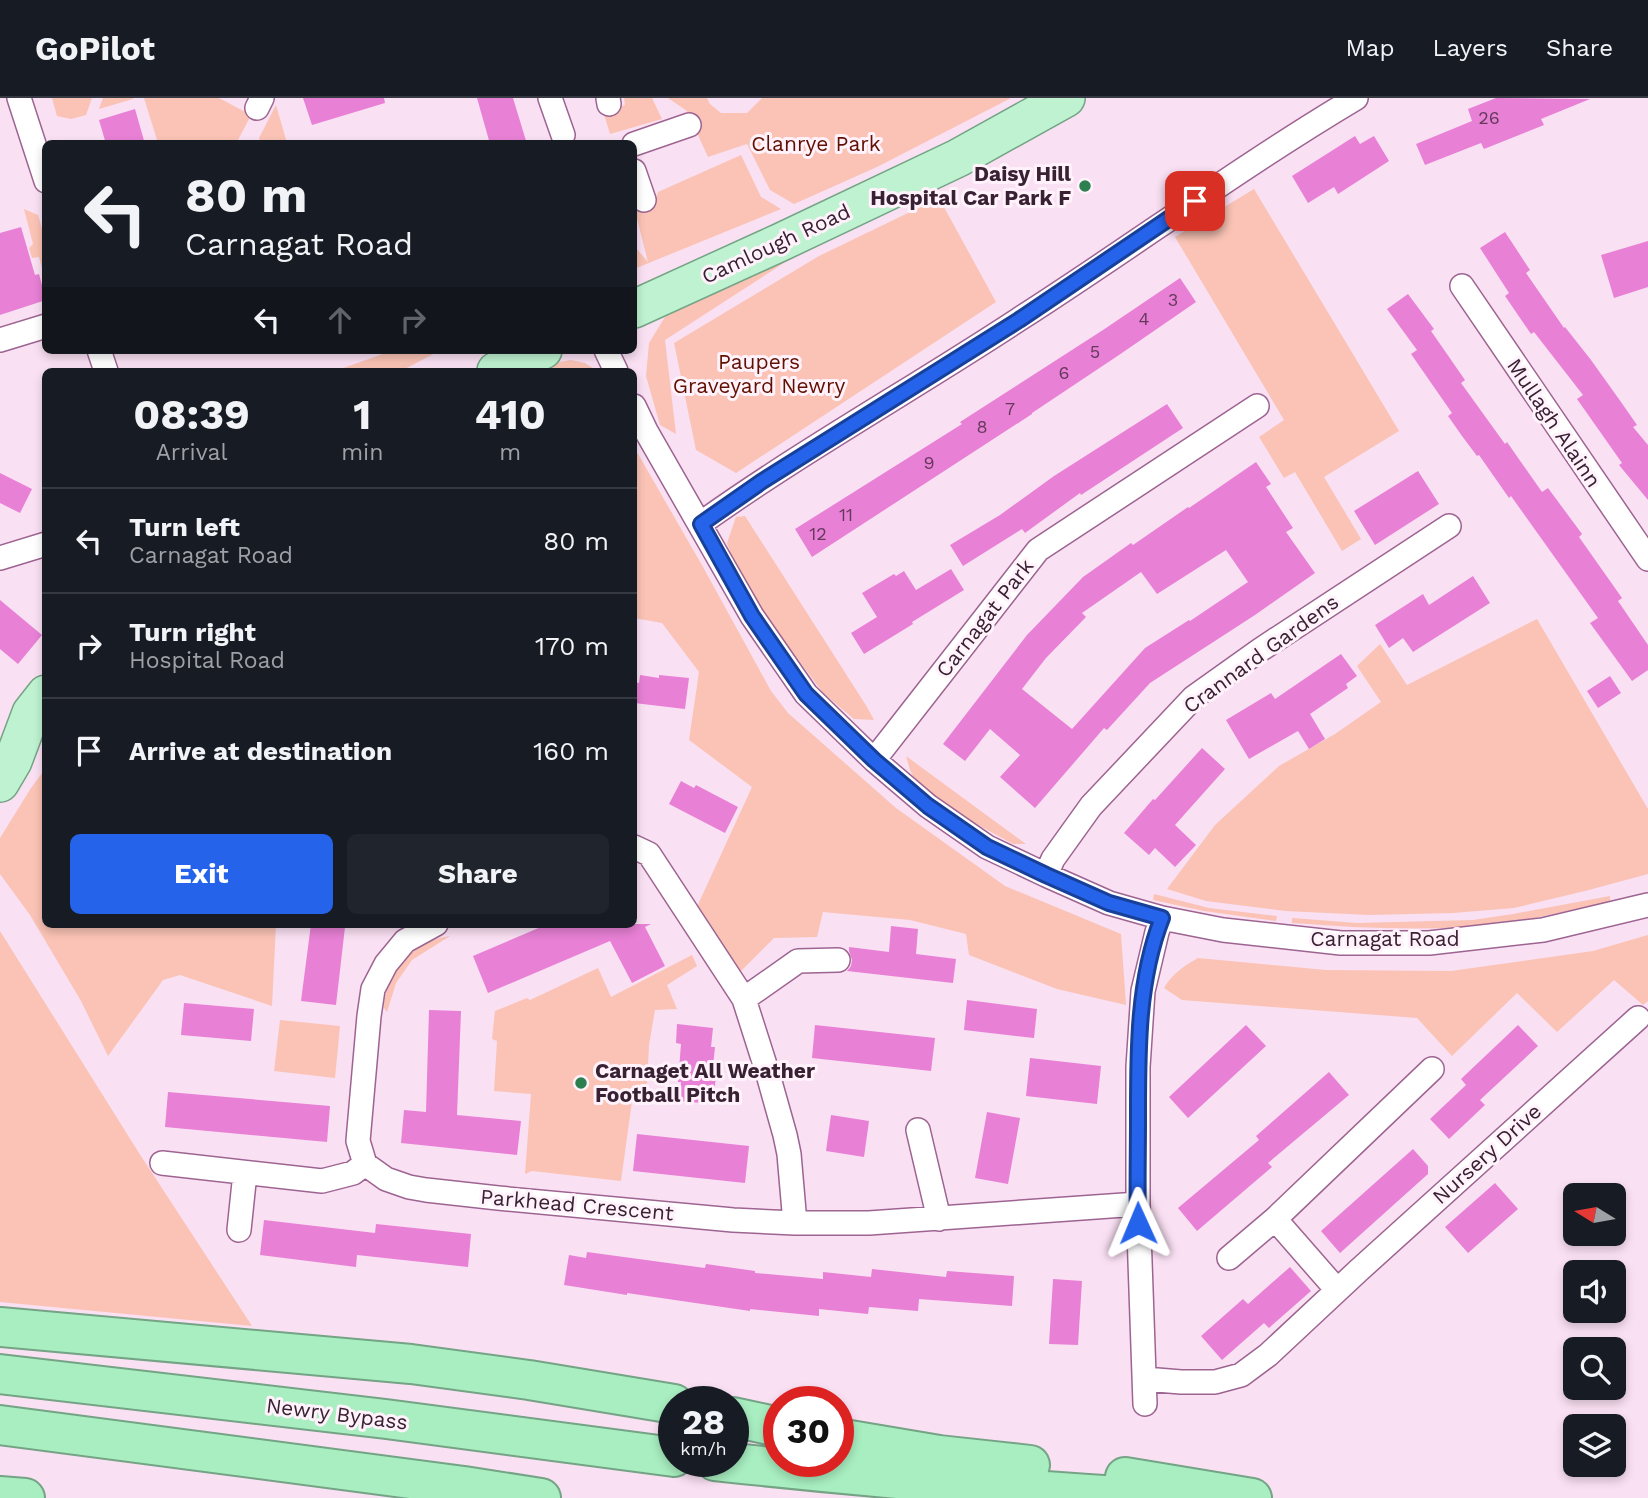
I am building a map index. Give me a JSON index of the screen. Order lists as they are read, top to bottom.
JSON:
{
  "streets": {
    "highway": ["Newry Bypass"],
    "main road": ["Camlough Road"],
    "street": [
      "Mullagh Alainn",
      "Carnagat Park",
      "Crannard Gardens",
      "Carnagat Road",
      "Nursery Drive",
      "Parkhead Crescent"
    ]
  },
  "crossings": [
    ["Carnagat Park", "Carnagat Road"],
    ["Crannard Gardens", "Carnagat Road"]
  ],
  "parks": ["Clanrye Park", "Paupers Graveyard Newry"],
  "places": ["Daisy Hill Hospital Car Park F", "Carnaget All Weather Football Pitch"],
  "house_numbers": [
    "26",
    "3",
    "4",
    "5",
    "6",
    "7",
    "8",
    "9",
    "11",
    "12"
  ],
  "north": "left",
  "page": {
    "header": "GoPilot",
    "nav": ["Map", "Layers", "Share"],
    "turn": ["80 m", "Carnagat Road"],
    "eta": [
      "08:39",
      "Arrival",
      "1",
      "min",
      "410",
      "m"
    ],
    "list": [
      {
        "name": "Turn left",
        "note": "Carnagat Road",
        "value": "80 m"
      },
      {
        "name": "Turn right",
        "note": "Hospital Road",
        "value": "170 m"
      },
      {
        "name": "Arrive at destination",
        "value": "160 m"
      }
    ],
    "buttons": ["Exit", "Share"],
    "speed": "28 km/h",
    "limit": "30"
  }
}
